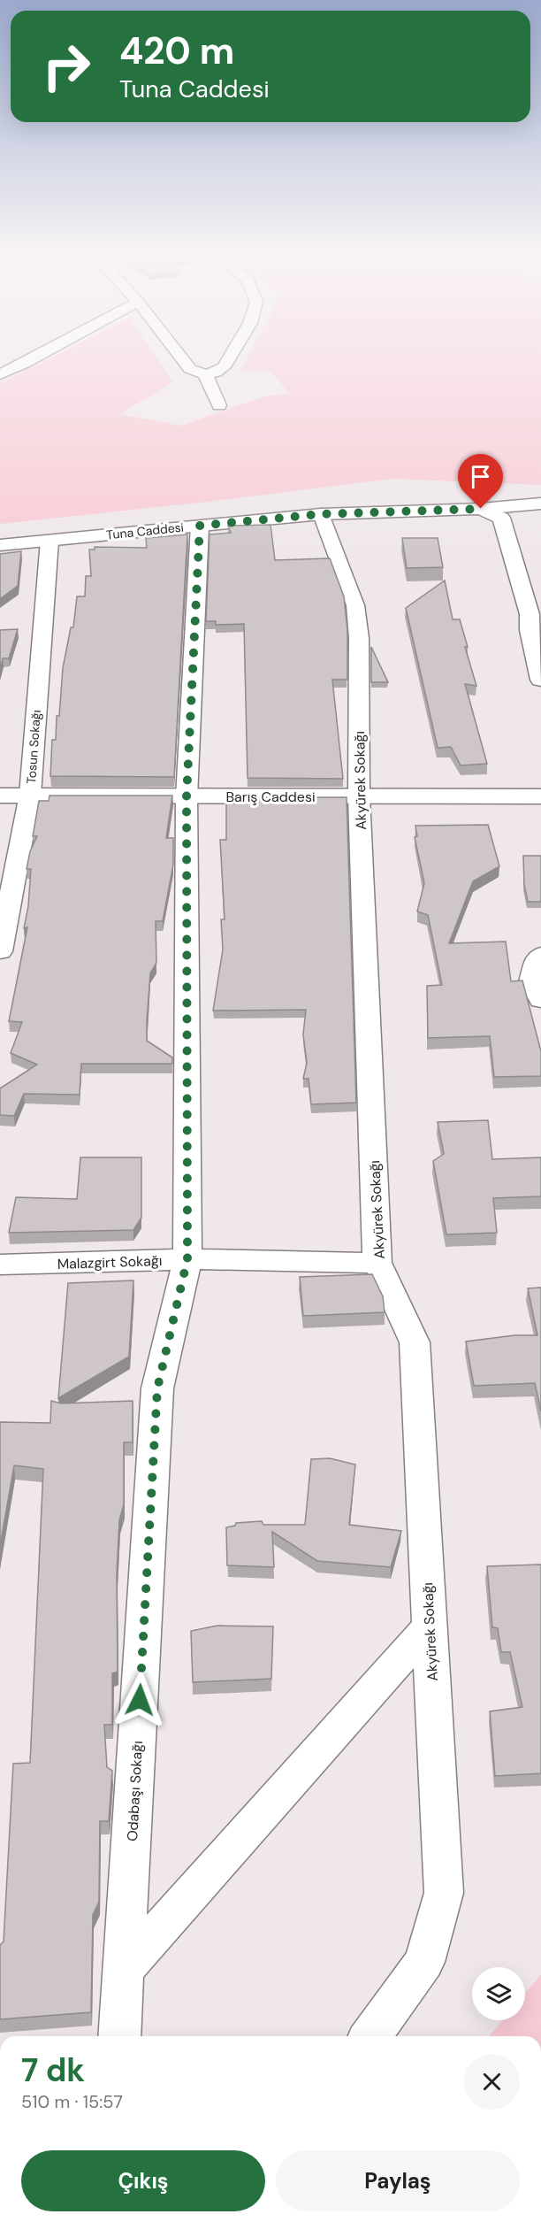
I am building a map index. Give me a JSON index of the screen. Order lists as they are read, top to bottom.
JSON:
{
  "streets": {
    "street": [
      "Tuna Caddesi",
      "Tosun Sokağı",
      "Akyürek Sokağı",
      "Barış Caddesi",
      "Malazgirt Sokağı",
      "Odabaşı Sokağı"
    ]
  },
  "crossings": [
    ["Tuna Caddesi", "Tosun Sokağı"],
    ["Tuna Caddesi", "Akyürek Sokağı"],
    ["Tuna Caddesi", "Odabaşı Sokağı"],
    ["Tosun Sokağı", "Barış Caddesi"],
    ["Akyürek Sokağı", "Barış Caddesi"],
    ["Akyürek Sokağı", "Malazgirt Sokağı"],
    ["Barış Caddesi", "Odabaşı Sokağı"],
    ["Malazgirt Sokağı", "Odabaşı Sokağı"]
  ],
  "page": {
    "turn": ["420 m", "Tuna Caddesi"],
    "heading": ["7 dk", "510 m · 15:57"],
    "buttons": ["Çıkış", "Paylaş"]
  }
}
